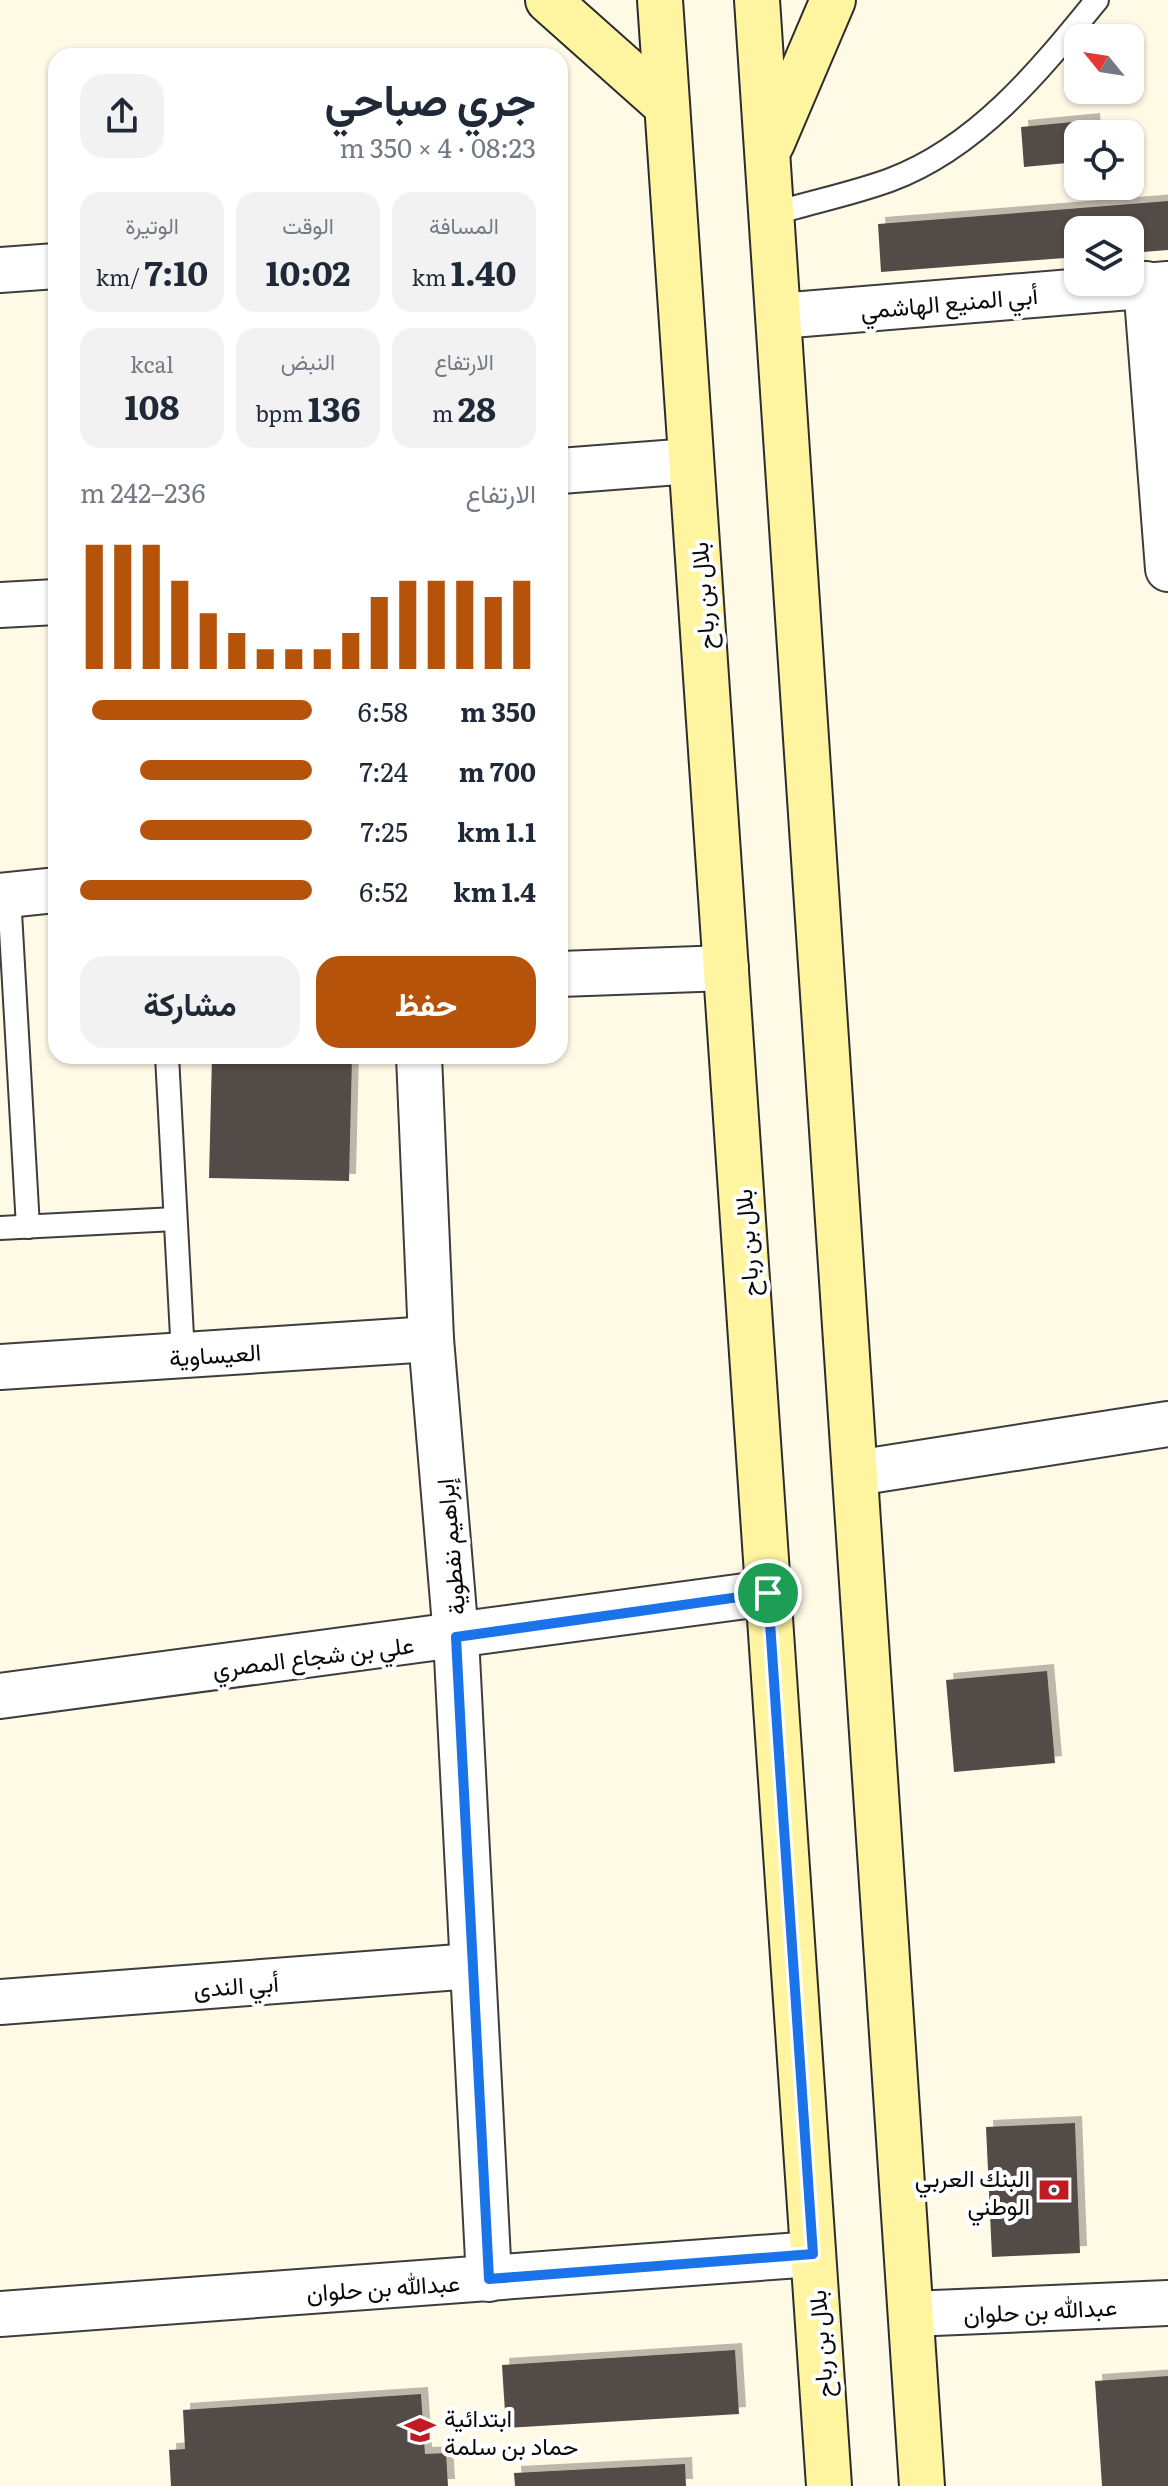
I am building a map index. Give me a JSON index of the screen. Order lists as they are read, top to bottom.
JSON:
{
  "streets": {
    "main road": ["بلال بن رباح"],
    "street": [
      "أبي المنيع الهاشمي",
      "العيساوية",
      "إبراهيم نفطوية",
      "علي بن شجاع المصري",
      "أبي الندى",
      "عبدالله بن حلوان"
    ]
  },
  "crossings": [
    ["بلال بن رباح", "علي بن شجاع المصري"],
    ["بلال بن رباح", "عبدالله بن حلوان"],
    ["العيساوية", "إبراهيم نفطوية"],
    ["إبراهيم نفطوية", "علي بن شجاع المصري"],
    ["إبراهيم نفطوية", "أبي الندى"],
    ["إبراهيم نفطوية", "عبدالله بن حلوان"]
  ],
  "places": {
    "bank": ["البنك العربي الوطني"],
    "school or university": ["ابتدائية حماد بن سلمة"]
  },
  "north": "top left",
  "page": {
    "heading": ["جري صباحي", "08:23 · 4 × 350 m"],
    "stats": [
      ["المسافة", "1.40 km"],
      ["الوقت", "10:02"],
      ["الوتيرة", "7:10 /km"],
      ["الارتفاع", "28 m"],
      ["النبض", "136 bpm"],
      ["kcal", "108"]
    ],
    "chart": ["الارتفاع", "236–242 m"],
    "list": [
      {
        "name": "350 m",
        "note": "6:58"
      },
      {
        "name": "700 m",
        "note": "7:24"
      },
      {
        "name": "1.1 km",
        "note": "7:25"
      },
      {
        "name": "1.4 km",
        "note": "6:52"
      }
    ],
    "buttons": ["حفظ", "مشاركة"]
  }
}
